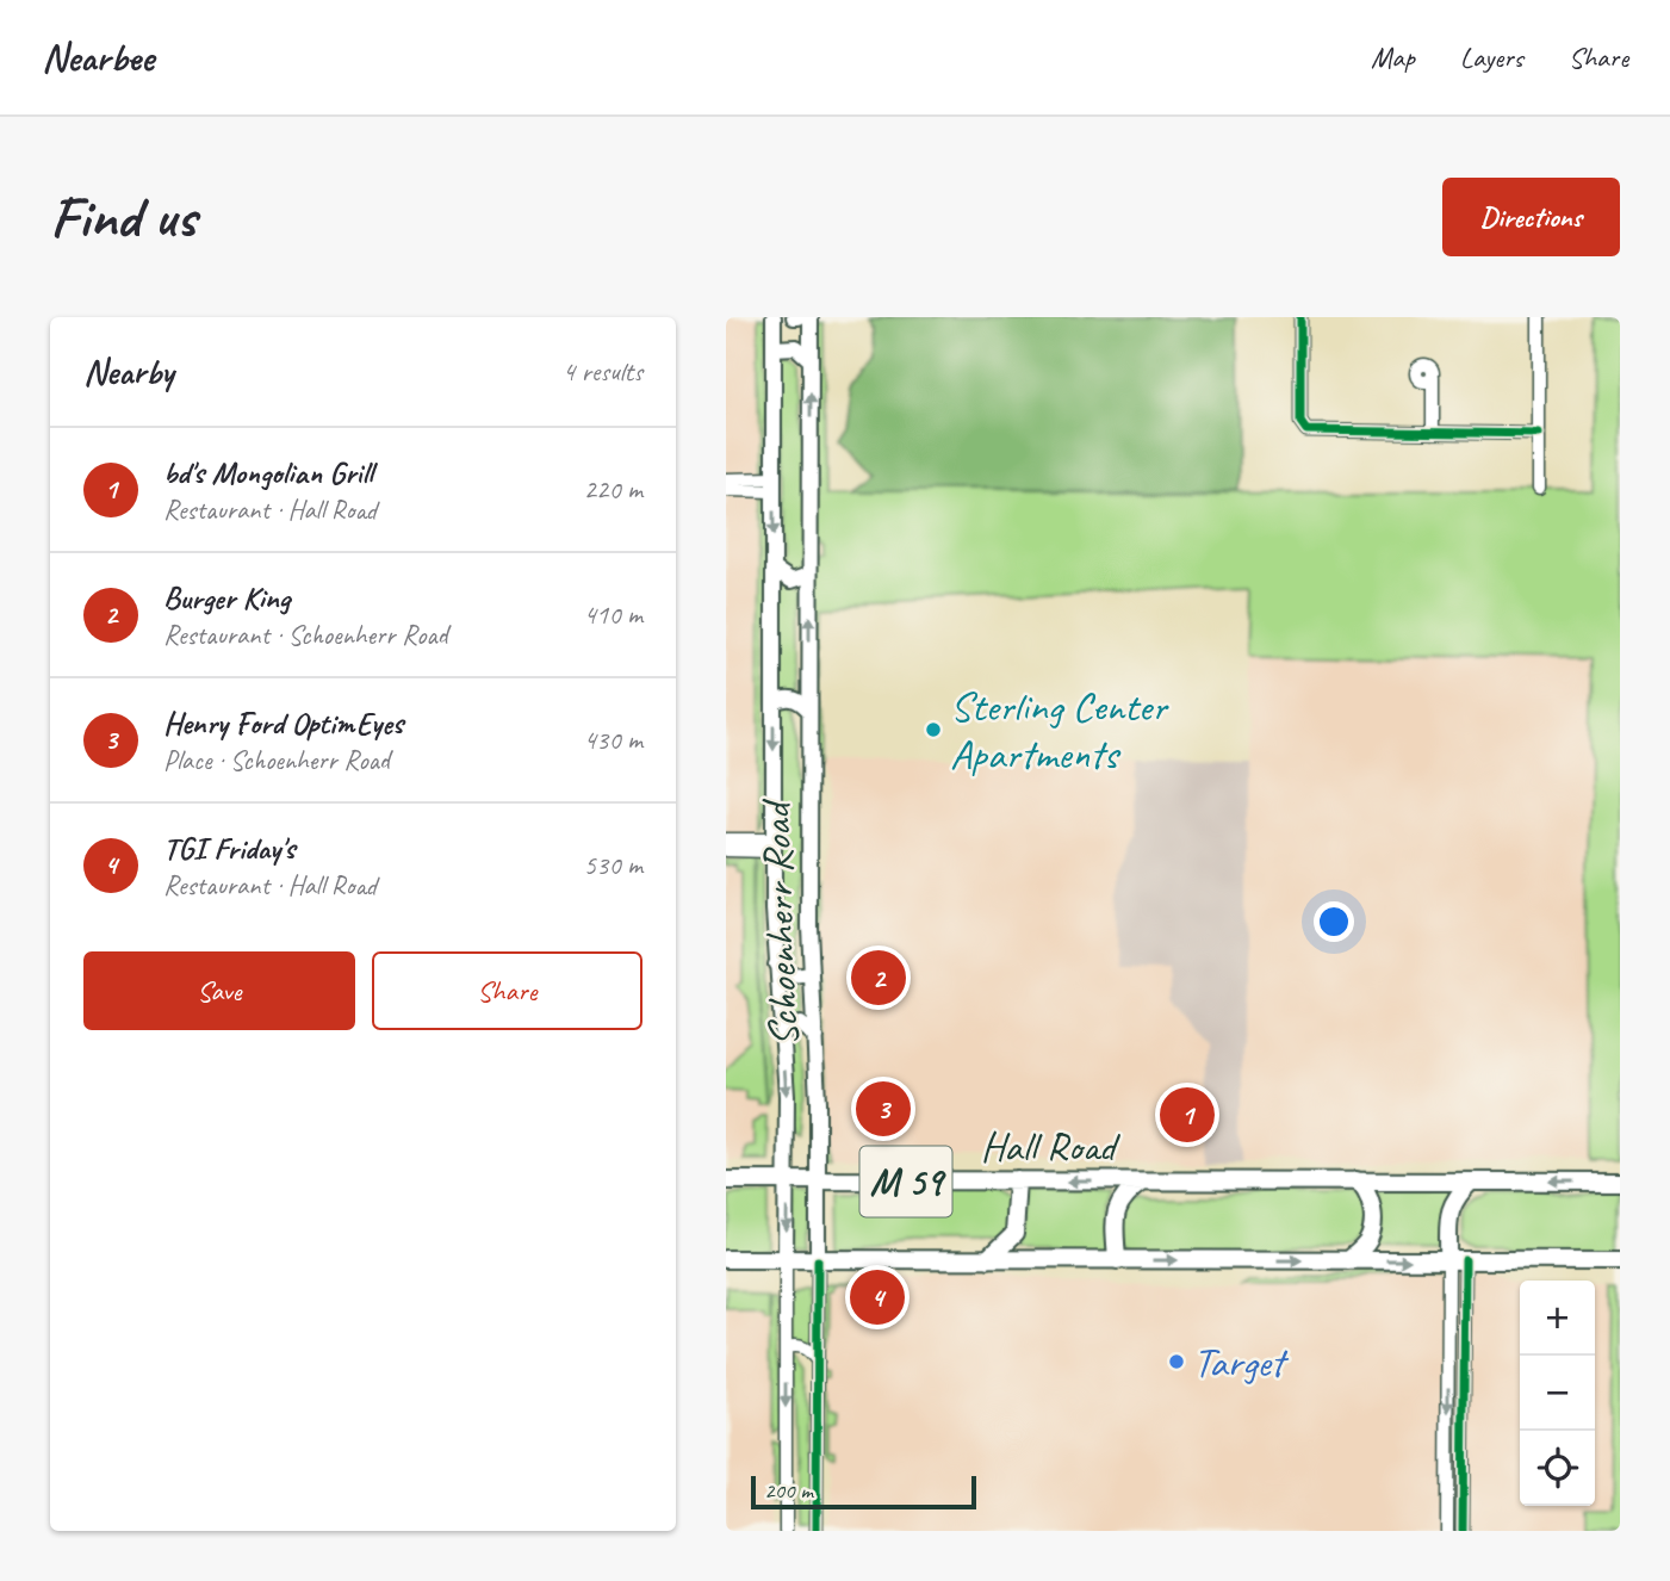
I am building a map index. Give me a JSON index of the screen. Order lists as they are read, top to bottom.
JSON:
{
  "streets": {
    "highway": ["Hall Road", "M 59"],
    "main road": ["Schoenherr Road"]
  },
  "crossings": [
    ["Schoenherr Road", "Hall Road"],
    ["Schoenherr Road", "M 59"]
  ],
  "places": ["Sterling Center Apartments", "Target"],
  "scale_bar": "200 m",
  "page": {
    "header": "Nearbee",
    "nav": ["Map", "Layers", "Share"],
    "buttons": [
      "Directions",
      ["Save", "Share"]
    ],
    "title": "Find us",
    "heading": ["Nearby", "4 results"],
    "list": [
      {
        "mark": "1",
        "name": "bd's Mongolian Grill",
        "note": "Restaurant · Hall Road",
        "value": "220 m"
      },
      {
        "mark": "2",
        "name": "Burger King",
        "note": "Restaurant · Schoenherr Road",
        "value": "410 m"
      },
      {
        "mark": "3",
        "name": "Henry Ford OptimEyes",
        "note": "Place · Schoenherr Road",
        "value": "430 m"
      },
      {
        "mark": "4",
        "name": "TGI Friday's",
        "note": "Restaurant · Hall Road",
        "value": "530 m"
      }
    ],
    "pins": [
      "2",
      "3",
      "1",
      "4"
    ],
    "map_buttons": ["+", "−"],
    "scale": "200 m"
  }
}
